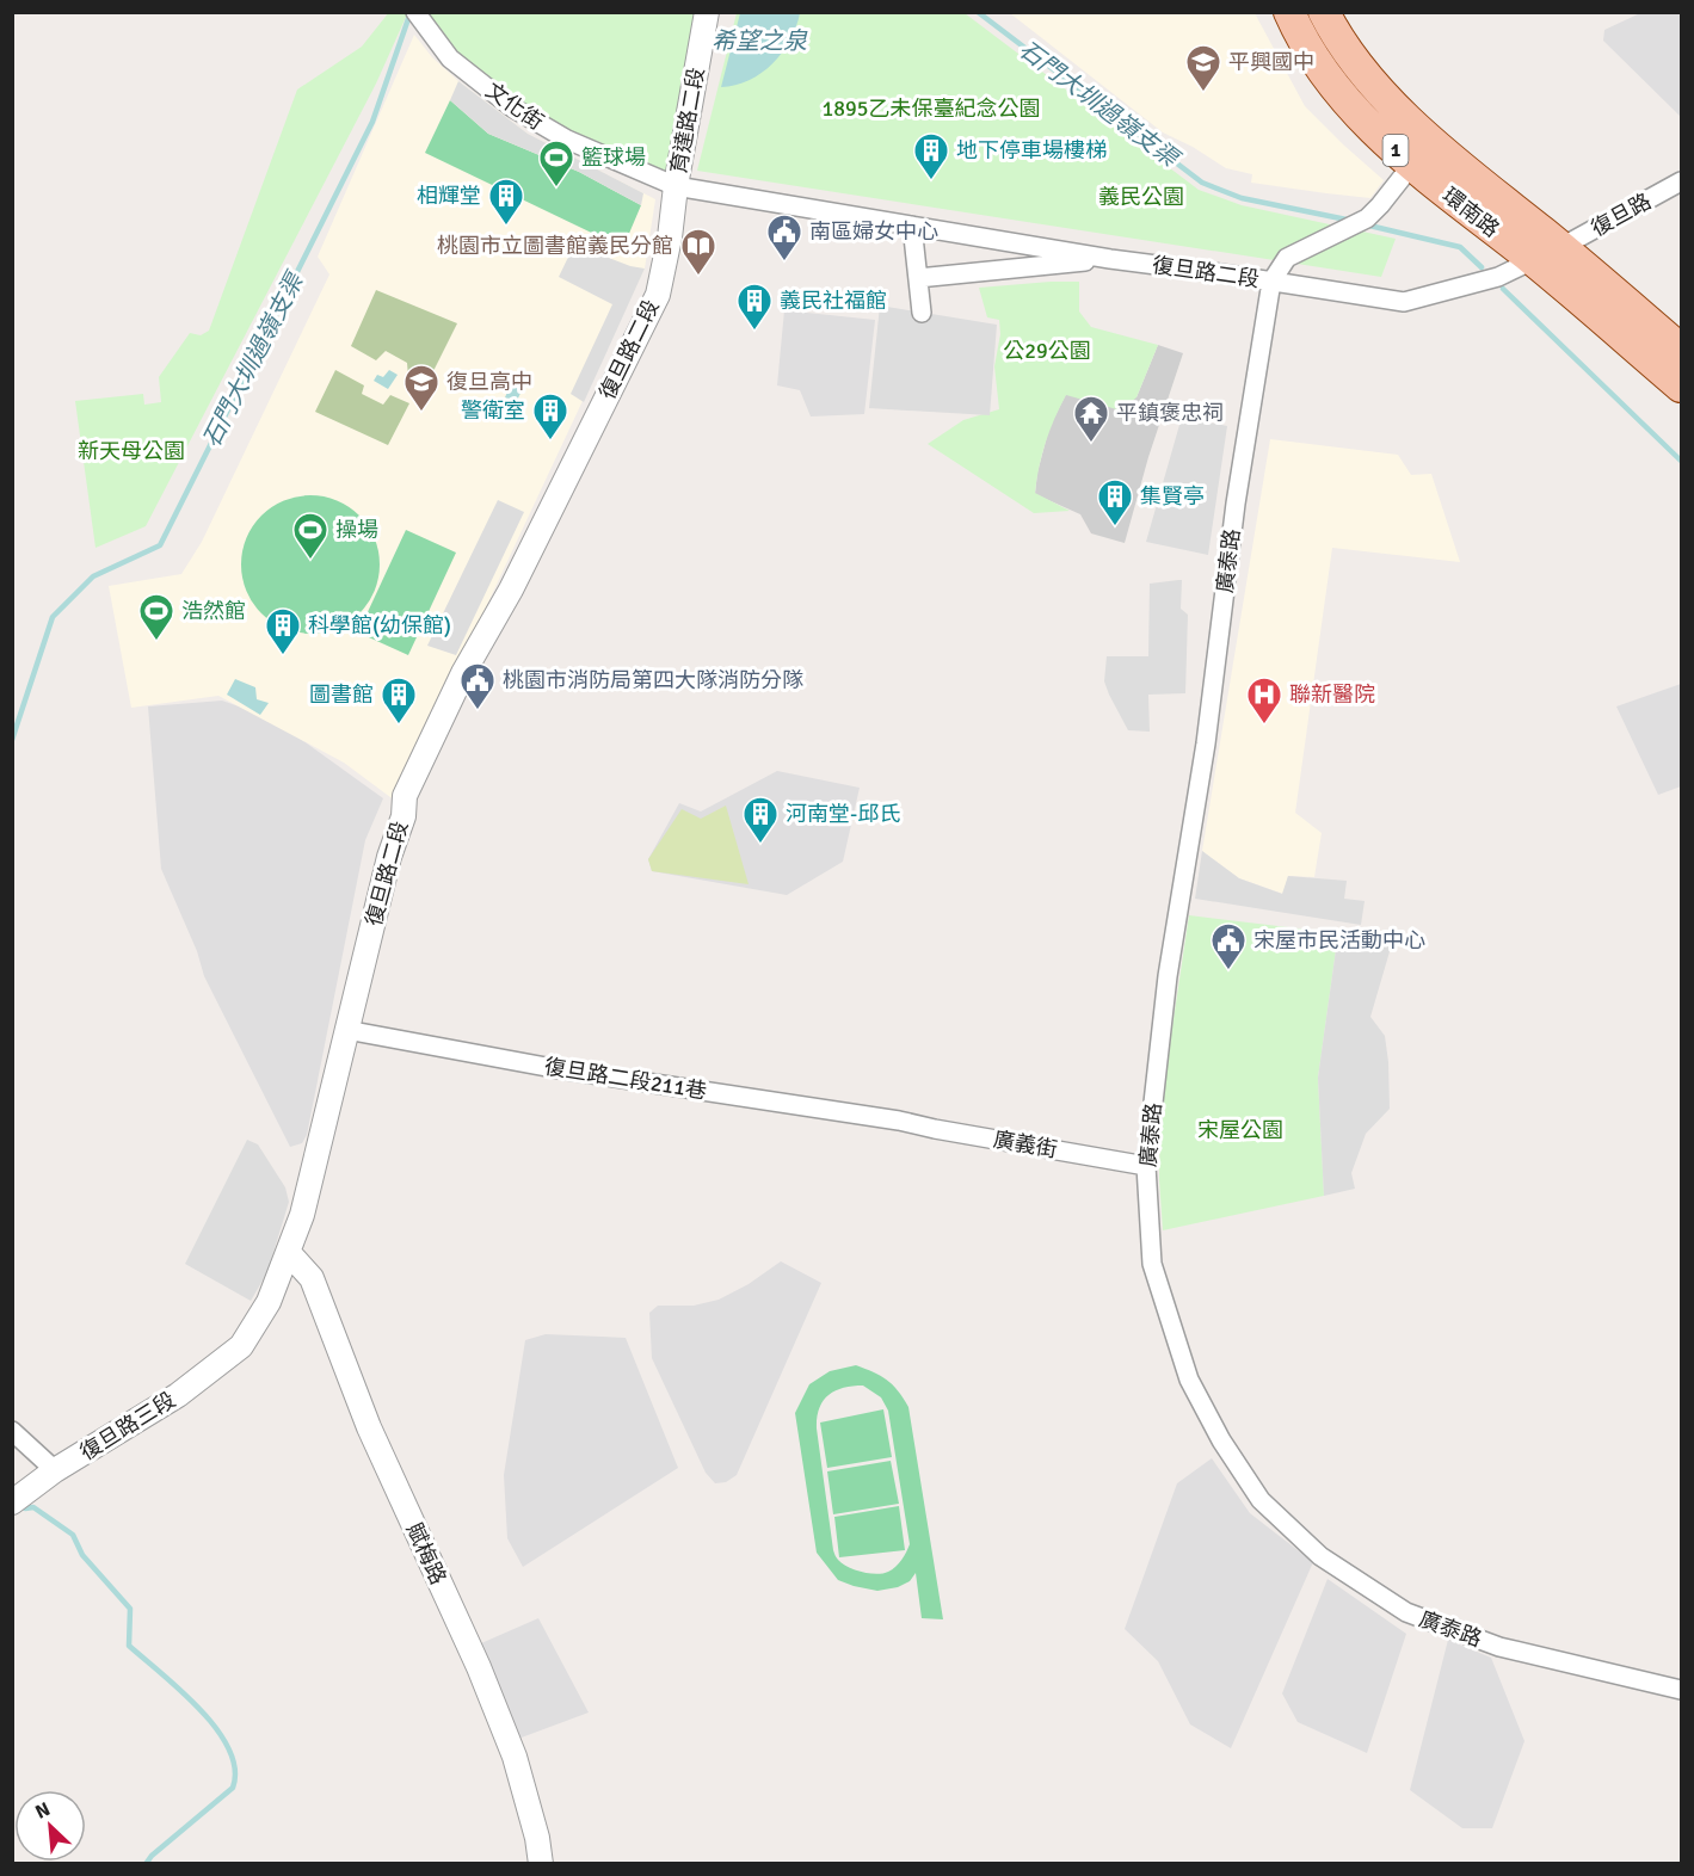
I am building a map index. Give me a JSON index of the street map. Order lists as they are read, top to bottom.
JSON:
{
  "streets": {
    "main road": ["1", "環南路"],
    "street": [
      "文化街",
      "育達路二段",
      "復旦路",
      "復旦路二段",
      "廣泰路",
      "復旦路二段211巷",
      "廣義街",
      "復旦路三段",
      "賦梅路"
    ]
  },
  "crossings": [
    ["文化街", "育達路二段"],
    ["文化街", "復旦路二段"],
    ["育達路二段", "復旦路二段"],
    ["環南路", "復旦路"],
    ["環南路", "復旦路二段"],
    ["復旦路", "復旦路二段"],
    ["復旦路二段", "廣泰路"],
    ["復旦路二段", "復旦路二段211巷"],
    ["復旦路二段", "復旦路三段"],
    ["復旦路二段", "賦梅路"],
    ["廣泰路", "廣義街"],
    ["復旦路二段211巷", "廣義街"]
  ],
  "water": ["希望之泉", "石門大圳過嶺支渠"],
  "parks": [
    "1895乙未保臺紀念公園",
    "義民公園",
    "公29公園",
    "新天母公園",
    "宋屋公園"
  ],
  "places": {
    "school or university": ["平興國中", "復旦高中"],
    "building": [
      "地下停車場樓梯",
      "相輝堂",
      "義民社福館",
      "警衛室",
      "集賢亭",
      "科學館(幼保館)",
      "圖書館",
      "河南堂-邱氏"
    ],
    "sports": ["籃球場", "操場", "浩然館"],
    "public building": ["南區婦女中心", "桃園市消防局第四大隊消防分隊", "宋屋市民活動中心"],
    "library": ["桃園市立圖書館義民分館"],
    "temple": ["平鎮褒忠祠"],
    "hospital": ["聯新醫院"]
  },
  "north": "top left"
}
